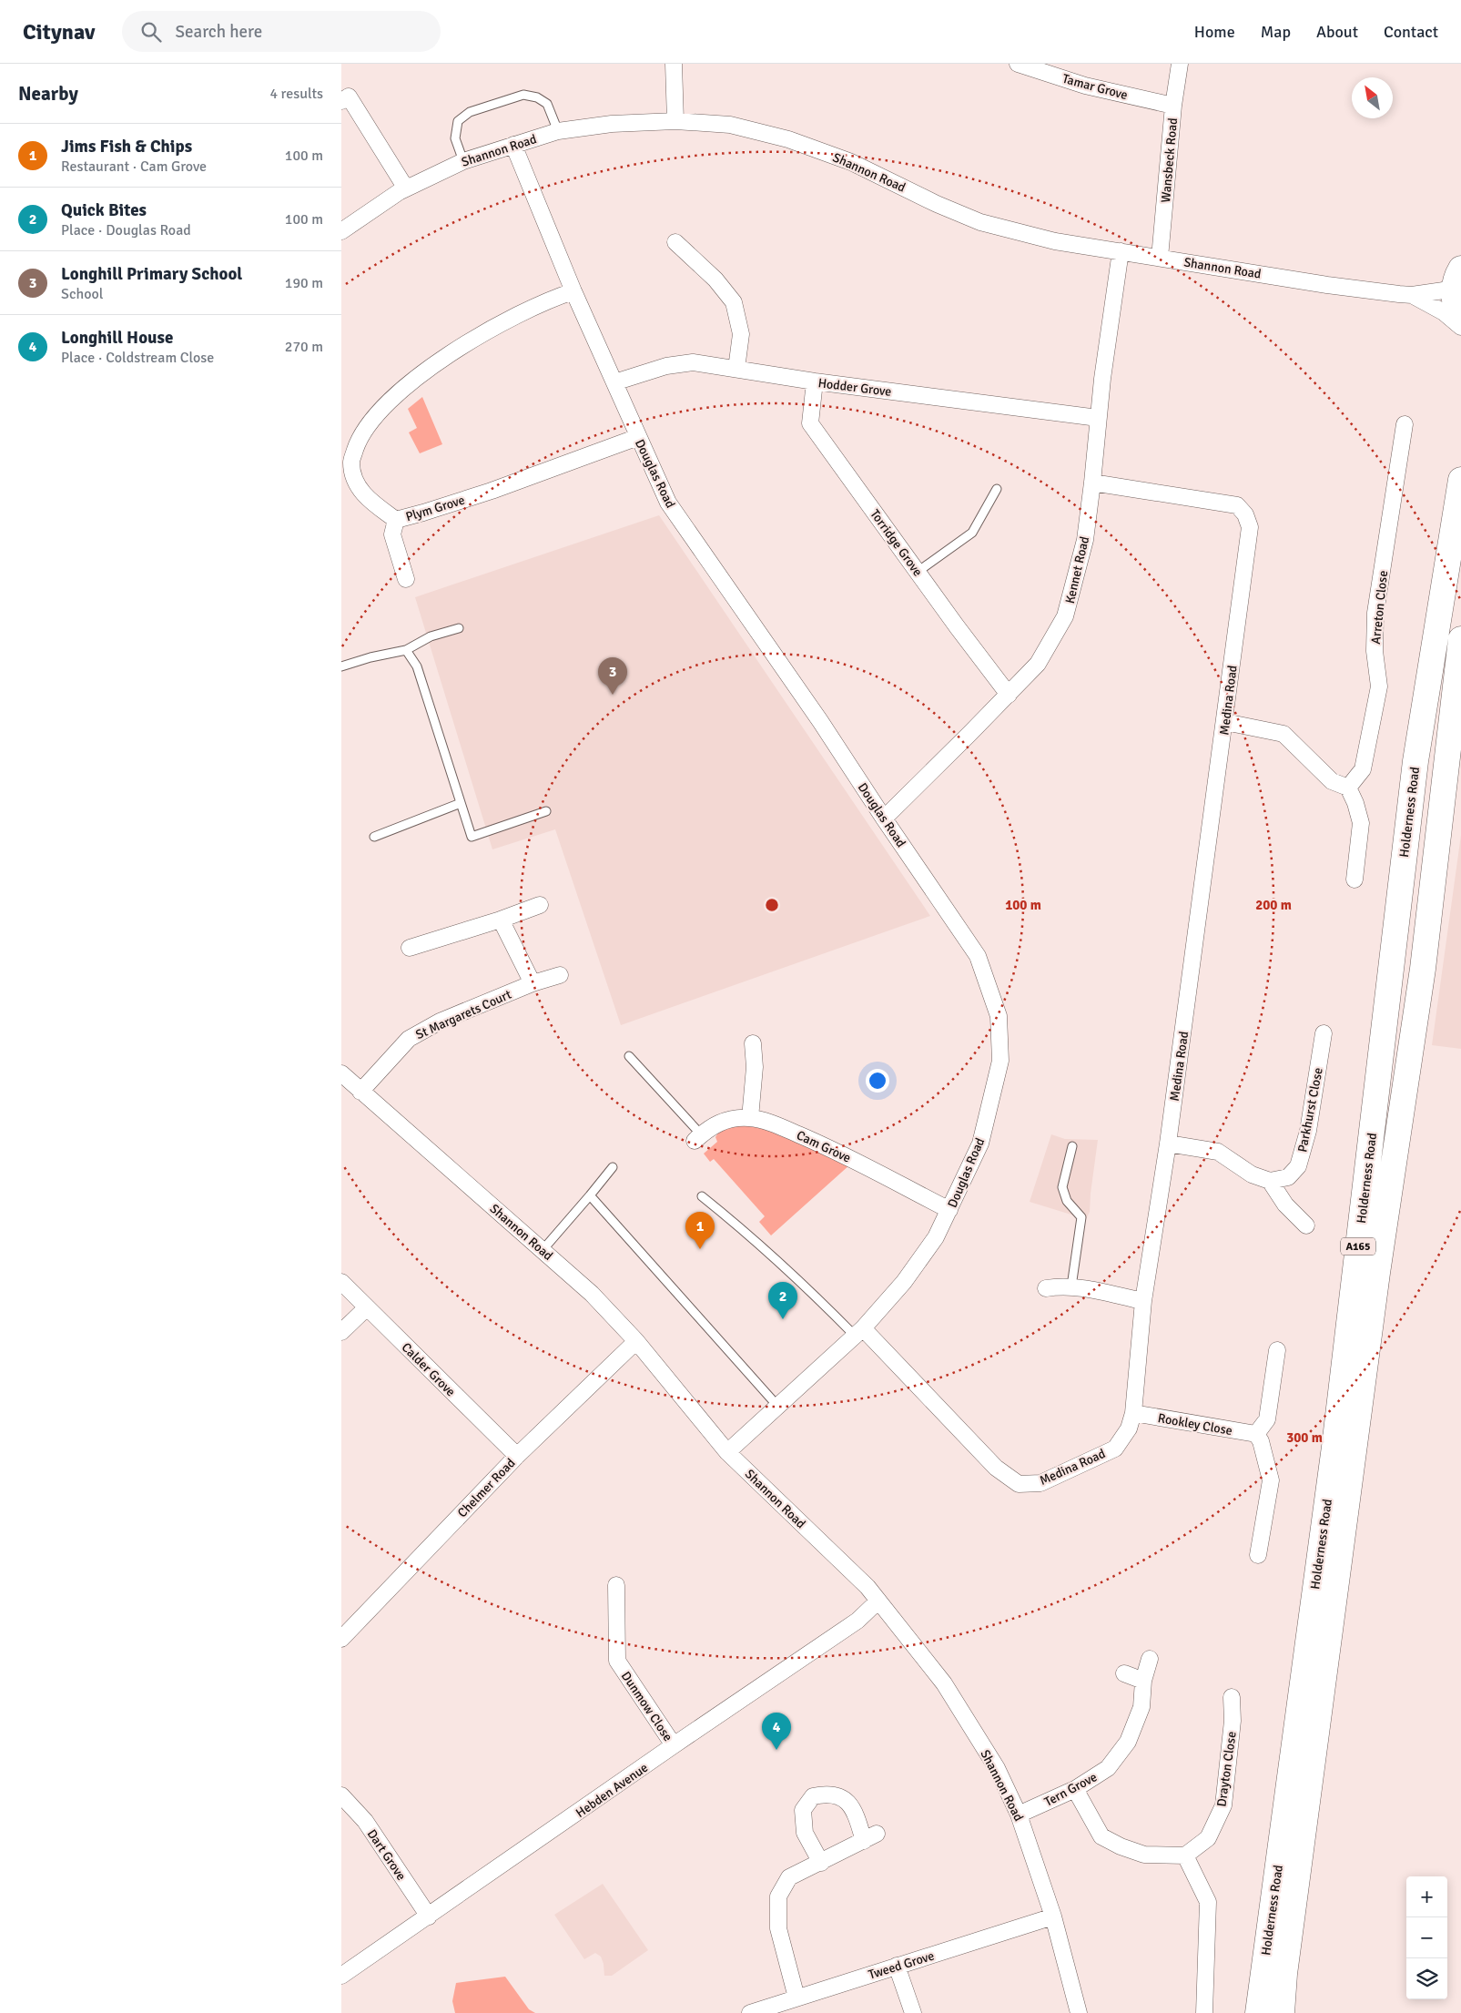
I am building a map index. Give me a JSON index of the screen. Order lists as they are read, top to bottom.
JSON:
{
  "streets": {
    "highway": ["Holderness Road", "A165"],
    "street": [
      "Tamar Grove",
      "Shannon Road",
      "Wansbeck Road",
      "Hodder Grove",
      "Douglas Road",
      "Plym Grove",
      "Torridge Grove",
      "Kennet Road",
      "Arreton Close",
      "Medina Road",
      "St Margarets Court",
      "Parkhurst Close",
      "Cam Grove",
      "Calder Grove",
      "Rookley Close",
      "Chelmer Road",
      "Dunmow Close",
      "Drayton Close",
      "Tern Grove",
      "Hebden Avenue",
      "Dart Grove",
      "Tweed Grove"
    ]
  },
  "crossings": [
    ["Tamar Grove", "Wansbeck Road"],
    ["Shannon Road", "Wansbeck Road"],
    ["Shannon Road", "Douglas Road"],
    ["Shannon Road", "Kennet Road"],
    ["Shannon Road", "St Margarets Court"],
    ["Shannon Road", "Chelmer Road"],
    ["Shannon Road", "Tern Grove"],
    ["Shannon Road", "Hebden Avenue"],
    ["Shannon Road", "Tweed Grove"],
    ["Hodder Grove", "Douglas Road"],
    ["Hodder Grove", "Torridge Grove"],
    ["Hodder Grove", "Kennet Road"],
    ["Douglas Road", "Plym Grove"],
    ["Douglas Road", "Kennet Road"],
    ["Douglas Road", "Medina Road"],
    ["Douglas Road", "Cam Grove"],
    ["Torridge Grove", "Kennet Road"],
    ["Kennet Road", "Medina Road"],
    ["Medina Road", "Rookley Close"],
    ["Calder Grove", "Chelmer Road"],
    ["Dunmow Close", "Hebden Avenue"],
    ["Hebden Avenue", "Dart Grove"]
  ],
  "north": "top left",
  "page": {
    "header": "Citynav",
    "search": "Search here",
    "nav": [
      "Home",
      "Map",
      "About",
      "Contact"
    ],
    "heading": ["Nearby", "4 results"],
    "list": [
      {
        "mark": "1",
        "name": "Jims Fish & Chips",
        "note": "Restaurant · Cam Grove",
        "value": "100 m"
      },
      {
        "mark": "2",
        "name": "Quick Bites",
        "note": "Place · Douglas Road",
        "value": "100 m"
      },
      {
        "mark": "3",
        "name": "Longhill Primary School",
        "note": "School",
        "value": "190 m"
      },
      {
        "mark": "4",
        "name": "Longhill House",
        "note": "Place · Coldstream Close",
        "value": "270 m"
      }
    ],
    "pins": [
      "3",
      "1",
      "2",
      "4"
    ],
    "map_buttons": ["+", "−"]
  },
  "rings": ["100 m", "200 m", "300 m"]
}
